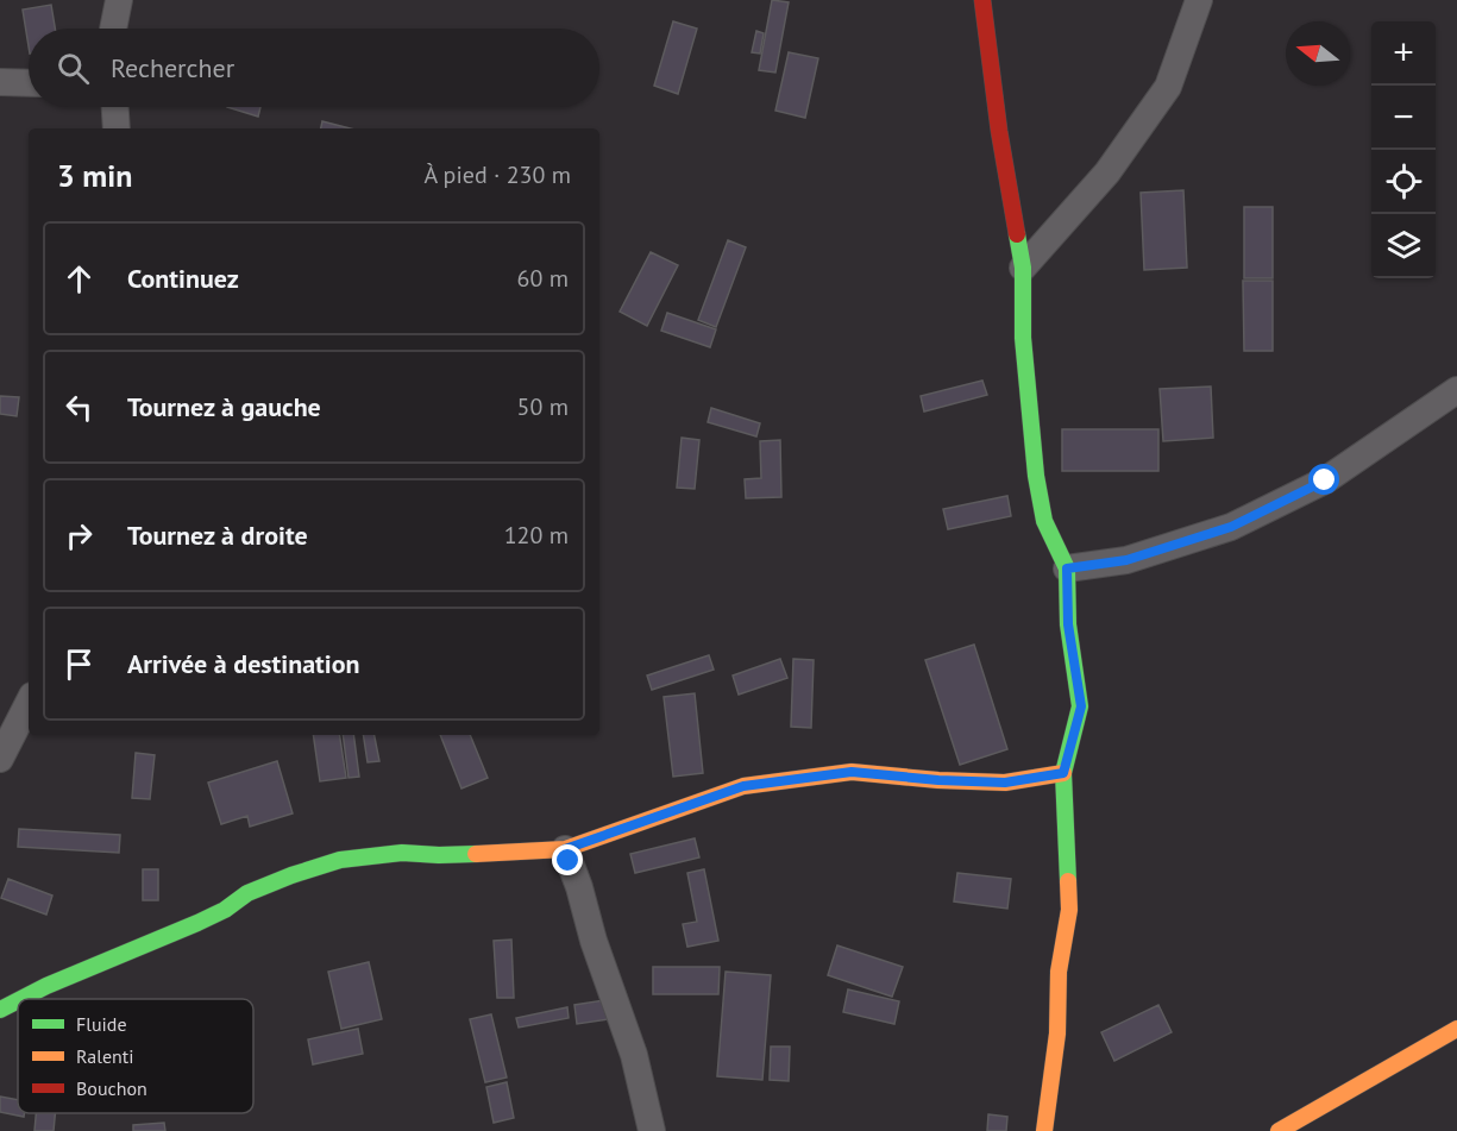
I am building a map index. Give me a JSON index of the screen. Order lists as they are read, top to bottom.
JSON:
{
  "legend": ["Fluide", "Ralenti", "Bouchon"],
  "north": "left",
  "page": {
    "map_buttons": ["+", "−"],
    "search": "Rechercher",
    "heading": ["3 min", "À pied · 230 m"],
    "list": [
      ["Continuez", "60 m"],
      ["Tournez à gauche", "50 m"],
      ["Tournez à droite", "120 m"],
      "Arrivée à destination"
    ]
  }
}
